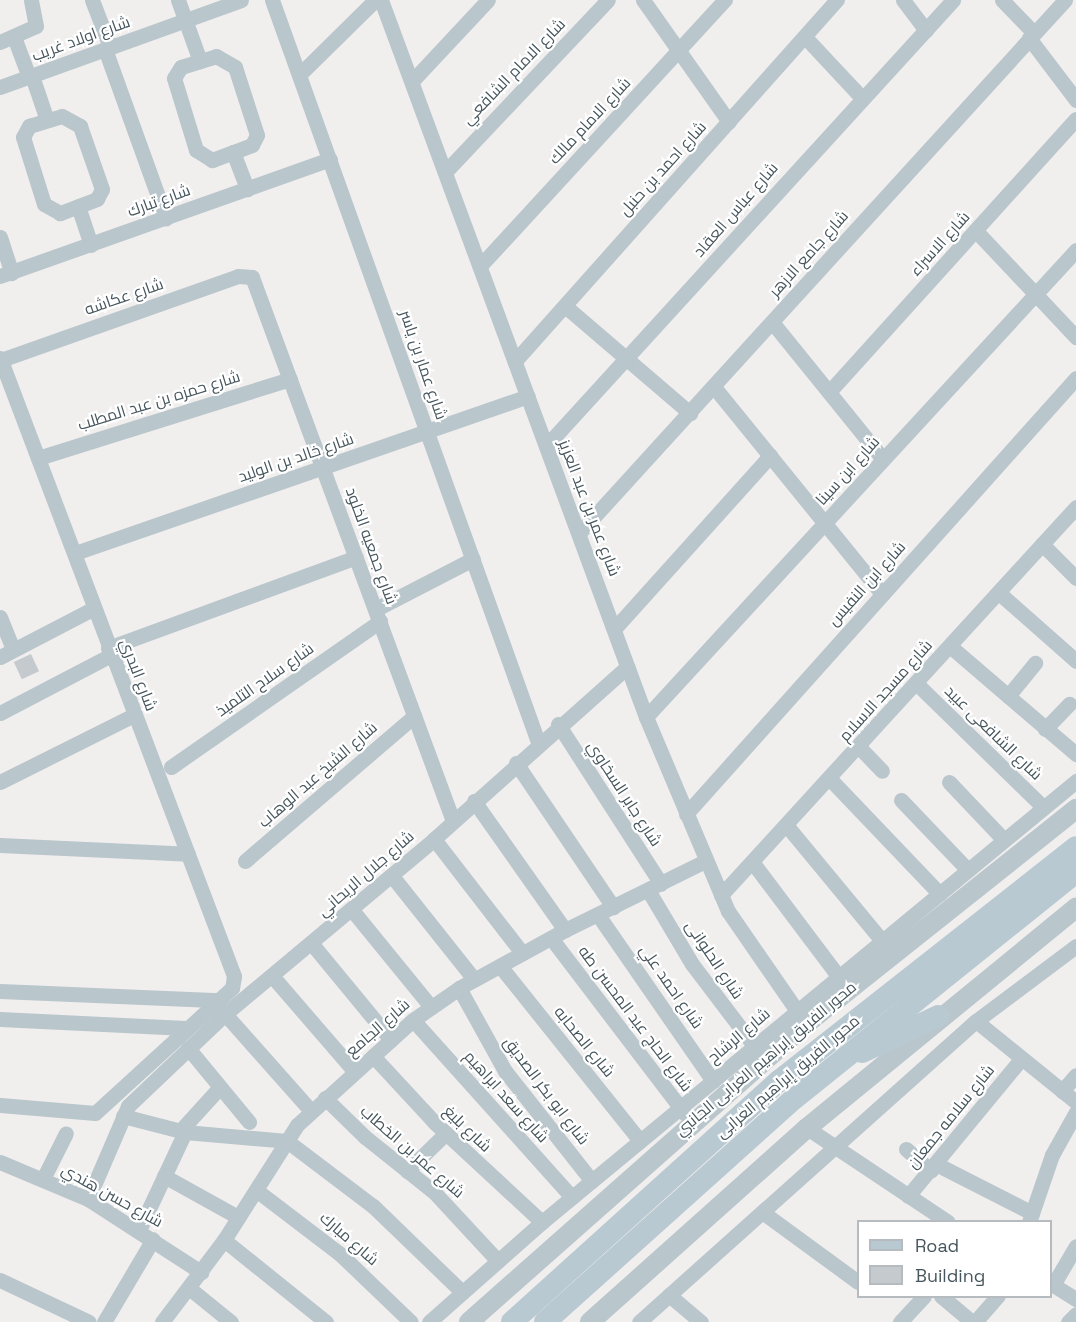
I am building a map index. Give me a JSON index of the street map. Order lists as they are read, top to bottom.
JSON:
{
  "streets": {
    "main road": ["محور الفريق إبراهيم العرابى"],
    "street": [
      "شارع اولاد غريب",
      "شارع الامام الشافعي",
      "شارع الامام مالك",
      "شارع احمد بن حنبل",
      "شارع تبارك",
      "شارع عباس العقاد",
      "شارع الاسراء",
      "شارع جامع الازهر",
      "شارع عكاشه",
      "شارع عمار بن ياسر",
      "شارع حمزه بن عبد المطلب",
      "شارع خالد بن الوليد",
      "شارع ابن سينا",
      "شارع عمر بن عبد العزيز",
      "شارع جمعيه الخلود",
      "شارع ابن النفيس",
      "شارع البدري",
      "شارع سلاح التلميذ",
      "شارع مسجد الاسلام",
      "شارع الشافعى عبيد",
      "شارع الشيخ عبد الوهاب",
      "شارع جابر السخاوي",
      "شارع جلال الريحاني",
      "شارع الحلوانى",
      "شارع احمد علي",
      "شارع الحاج عبد المحسن طه",
      "شارع الجامع",
      "شارع الرشاح",
      "شارع الصحابه",
      "محور الفريق إبراهيم العرابى الجانبي",
      "شارع ابو بكر الصديق",
      "شارع سعد ابراهيم",
      "شارع سلامه جمعان",
      "شارع بليغ",
      "شارع عمر بن الخطاب",
      "شارع حسن هندي",
      "شارع مبارك"
    ]
  },
  "crossings": [
    ["شارع الامام الشافعي", "شارع عمر بن عبد العزيز"],
    ["شارع الامام مالك", "شارع عمر بن عبد العزيز"],
    ["شارع احمد بن حنبل", "شارع عمر بن عبد العزيز"],
    ["شارع تبارك", "شارع عمار بن ياسر"],
    ["شارع عباس العقاد", "شارع عمر بن عبد العزيز"],
    ["شارع جامع الازهر", "شارع عمر بن عبد العزيز"],
    ["شارع عكاشه", "شارع جمعيه الخلود"],
    ["شارع عكاشه", "شارع البدري"],
    ["شارع عمار بن ياسر", "شارع خالد بن الوليد"],
    ["شارع عمار بن ياسر", "شارع سلاح التلميذ"],
    ["شارع عمار بن ياسر", "شارع جلال الريحاني"],
    ["شارع حمزه بن عبد المطلب", "شارع جمعيه الخلود"],
    ["شارع حمزه بن عبد المطلب", "شارع البدري"],
    ["شارع خالد بن الوليد", "شارع عمر بن عبد العزيز"],
    ["شارع خالد بن الوليد", "شارع جمعيه الخلود"],
    ["شارع خالد بن الوليد", "شارع البدري"],
    ["شارع ابن سينا", "شارع عمر بن عبد العزيز"],
    ["شارع عمر بن عبد العزيز", "شارع ابن النفيس"],
    ["شارع عمر بن عبد العزيز", "شارع مسجد الاسلام"],
    ["شارع عمر بن عبد العزيز", "شارع جلال الريحاني"],
    ["شارع عمر بن عبد العزيز", "شارع الجامع"],
    ["شارع عمر بن عبد العزيز", "شارع الرشاح"],
    ["شارع جمعيه الخلود", "شارع سلاح التلميذ"],
    ["شارع جمعيه الخلود", "شارع الشيخ عبد الوهاب"],
    ["شارع جمعيه الخلود", "شارع جلال الريحاني"],
    ["شارع البدري", "شارع جلال الريحاني"],
    ["شارع مسجد الاسلام", "شارع الشافعى عبيد"],
    ["شارع الشافعى عبيد", "شارع الرشاح"],
    ["شارع جابر السخاوي", "شارع جلال الريحاني"],
    ["شارع جابر السخاوي", "شارع الحلوانى"],
    ["شارع جابر السخاوي", "شارع الجامع"],
    ["شارع جلال الريحاني", "شارع الحاج عبد المحسن طه"],
    ["شارع الحلوانى", "شارع الجامع"],
    ["شارع الحلوانى", "شارع الرشاح"],
    ["شارع احمد علي", "شارع الجامع"],
    ["شارع احمد علي", "شارع الرشاح"],
    ["شارع الحاج عبد المحسن طه", "شارع الجامع"],
    ["شارع الحاج عبد المحسن طه", "شارع الرشاح"],
    ["شارع الحاج عبد المحسن طه", "محور الفريق إبراهيم العرابى الجانبي"],
    ["شارع الجامع", "شارع الصحابه"],
    ["شارع الجامع", "شارع ابو بكر الصديق"],
    ["شارع الجامع", "شارع سعد ابراهيم"],
    ["شارع الجامع", "شارع بليغ"],
    ["شارع الجامع", "شارع عمر بن الخطاب"],
    ["شارع الجامع", "شارع حسن هندي"],
    ["شارع الجامع", "شارع مبارك"],
    ["شارع الرشاح", "شارع الصحابه"],
    ["شارع الرشاح", "محور الفريق إبراهيم العرابى الجانبي"],
    ["شارع الرشاح", "شارع ابو بكر الصديق"],
    ["شارع الرشاح", "شارع سعد ابراهيم"],
    ["شارع الرشاح", "شارع بليغ"],
    ["شارع الرشاح", "شارع عمر بن الخطاب"]
  ],
  "legend": ["Road", "Building"]
}
